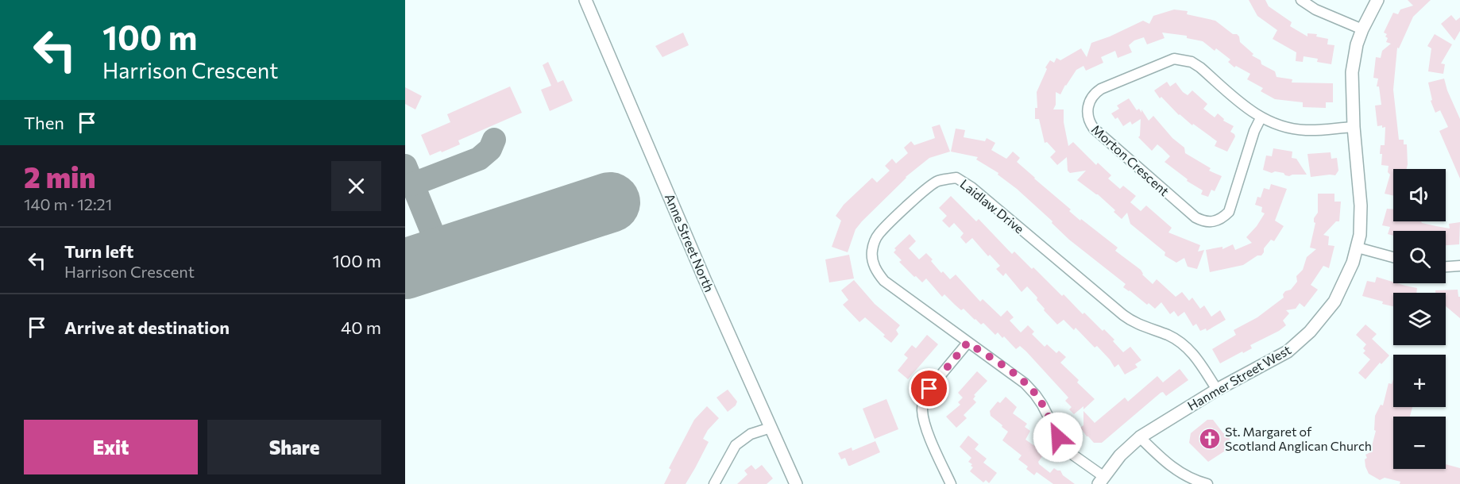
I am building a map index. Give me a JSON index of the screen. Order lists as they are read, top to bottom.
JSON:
{
  "streets": {
    "street": [
      "Morton Crescent",
      "Laidlaw Drive",
      "Anne Street North",
      "Hanmer Street West"
    ]
  },
  "crossings": [
    ["Morton Crescent", "Hanmer Street West"],
    ["Laidlaw Drive", "Hanmer Street West"]
  ],
  "places": {
    "church": ["St. Margaret of Scotland Anglican Church"]
  },
  "page": {
    "turn": ["100 m", "Harrison Crescent"],
    "then": "Then",
    "heading": ["2 min", "140 m · 12:21"],
    "map_buttons": ["+", "−"],
    "list": [
      {
        "name": "Turn left",
        "note": "Harrison Crescent",
        "value": "100 m"
      },
      {
        "name": "Arrive at destination",
        "value": "40 m"
      }
    ],
    "buttons": ["Exit", "Share"]
  }
}
